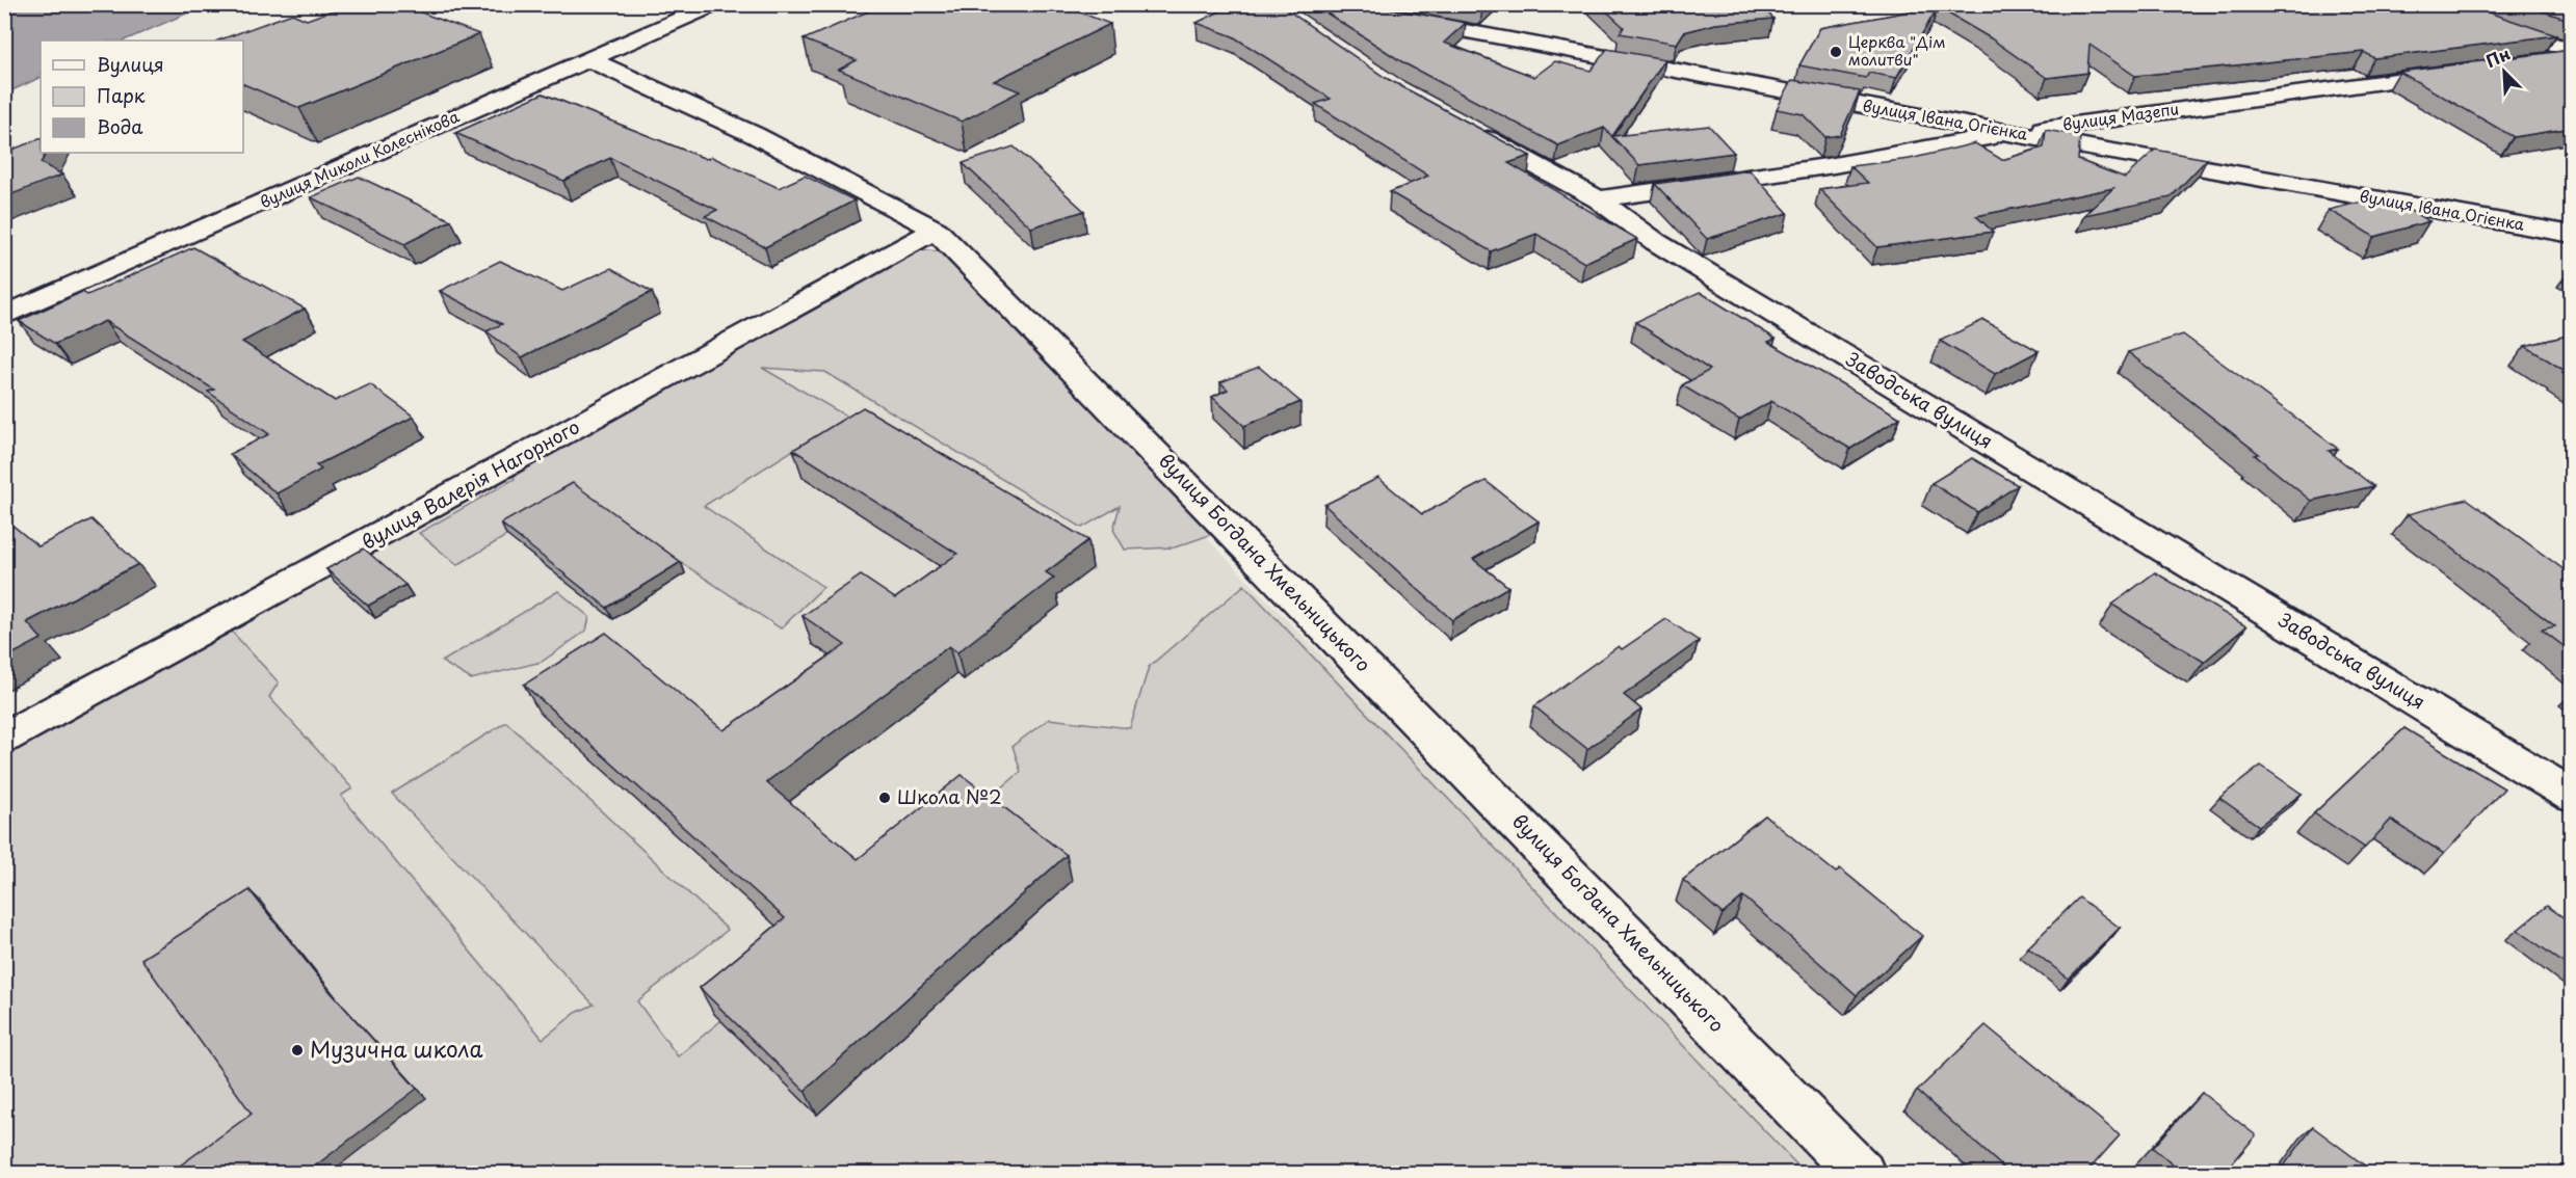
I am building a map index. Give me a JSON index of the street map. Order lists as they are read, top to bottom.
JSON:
{
  "streets": {
    "street": [
      "вулиця Мазепи",
      "вулиця Івана Огієнка",
      "вулиця Миколи Колеснікова",
      "Заводська вулиця",
      "вулиця Валерія Нагорного",
      "вулиця Богдана Хмельницького"
    ]
  },
  "crossings": [
    ["вулиця Мазепи", "вулиця Івана Огієнка"],
    ["вулиця Мазепи", "Заводська вулиця"],
    ["вулиця Миколи Колеснікова", "вулиця Богдана Хмельницького"],
    ["вулиця Валерія Нагорного", "вулиця Богдана Хмельницького"]
  ],
  "places": ["Церква \"Дім молитви\"", "Школа №2", "Музична школа"],
  "legend": ["Вулиця", "Парк", "Вода"],
  "north": "top left"
}
